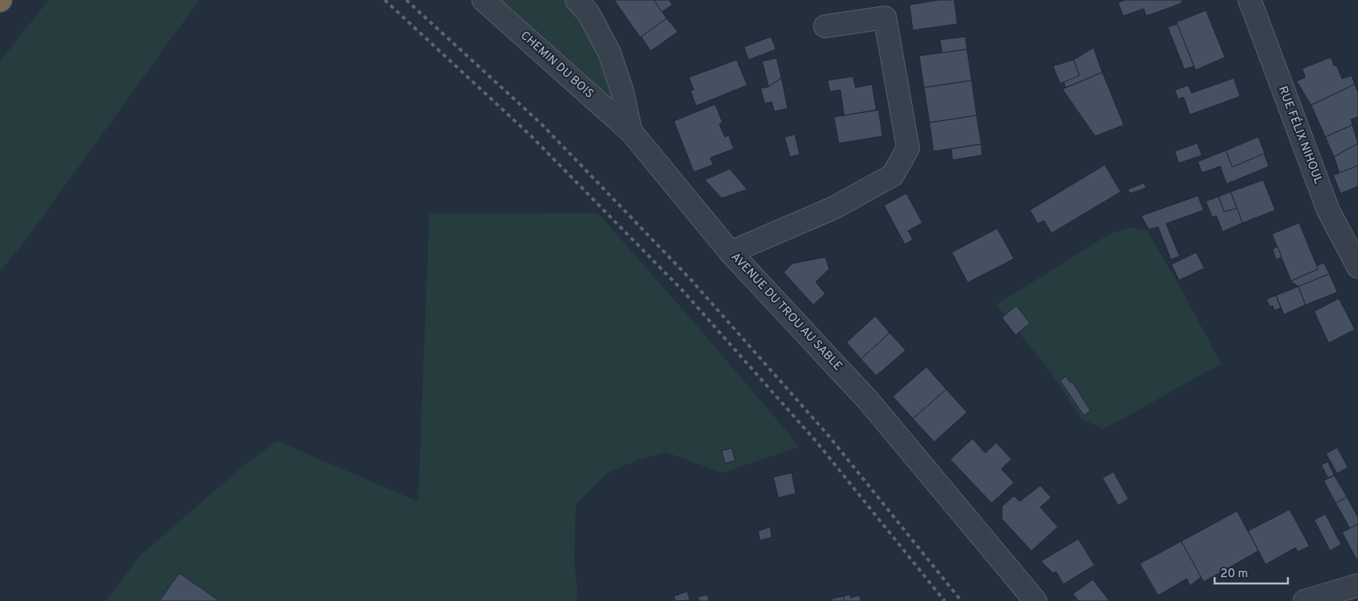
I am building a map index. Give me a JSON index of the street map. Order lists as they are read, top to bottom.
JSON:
{
  "streets": {
    "street": ["CHEMIN DU BOIS", "RUE FÉLIX NIHOUL", "AVENUE DU TROU AU SABLE"]
  },
  "crossings": [
    ["CHEMIN DU BOIS", "AVENUE DU TROU AU SABLE"]
  ],
  "scale_bar": "20 m"
}
